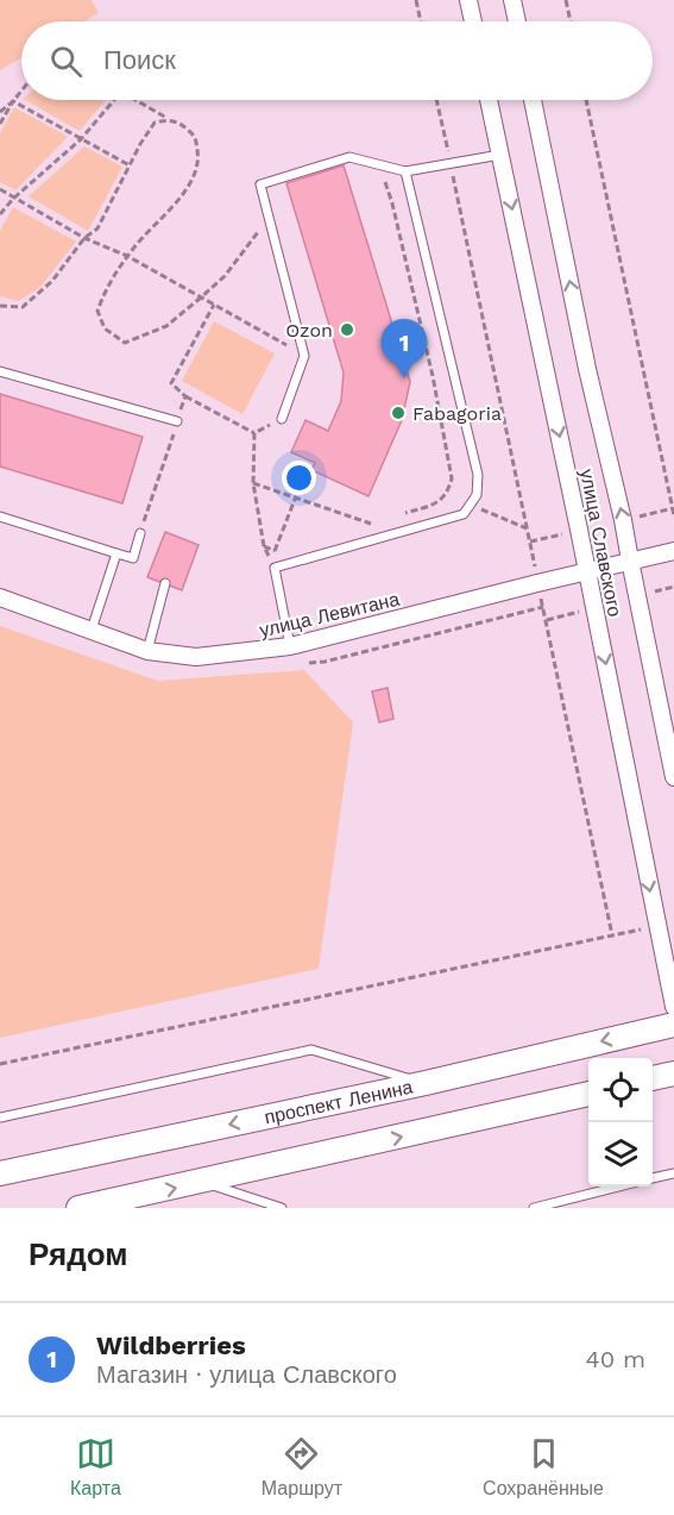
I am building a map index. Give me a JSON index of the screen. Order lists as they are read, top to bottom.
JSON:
{
  "streets": {
    "street": ["улица Славского", "улица Левитана", "проспект Ленина"]
  },
  "crossings": [
    ["улица Славского", "улица Левитана"]
  ],
  "places": ["Ozon", "Fabagoria"],
  "page": {
    "search": "Поиск",
    "pins": "1",
    "heading": "Рядом",
    "list": [
      {
        "mark": "1",
        "name": "Wildberries",
        "note": "Магазин · улица Славского",
        "value": "40 m"
      }
    ],
    "nav": ["Карта", "Маршрут", "Сохранённые"]
  }
}
